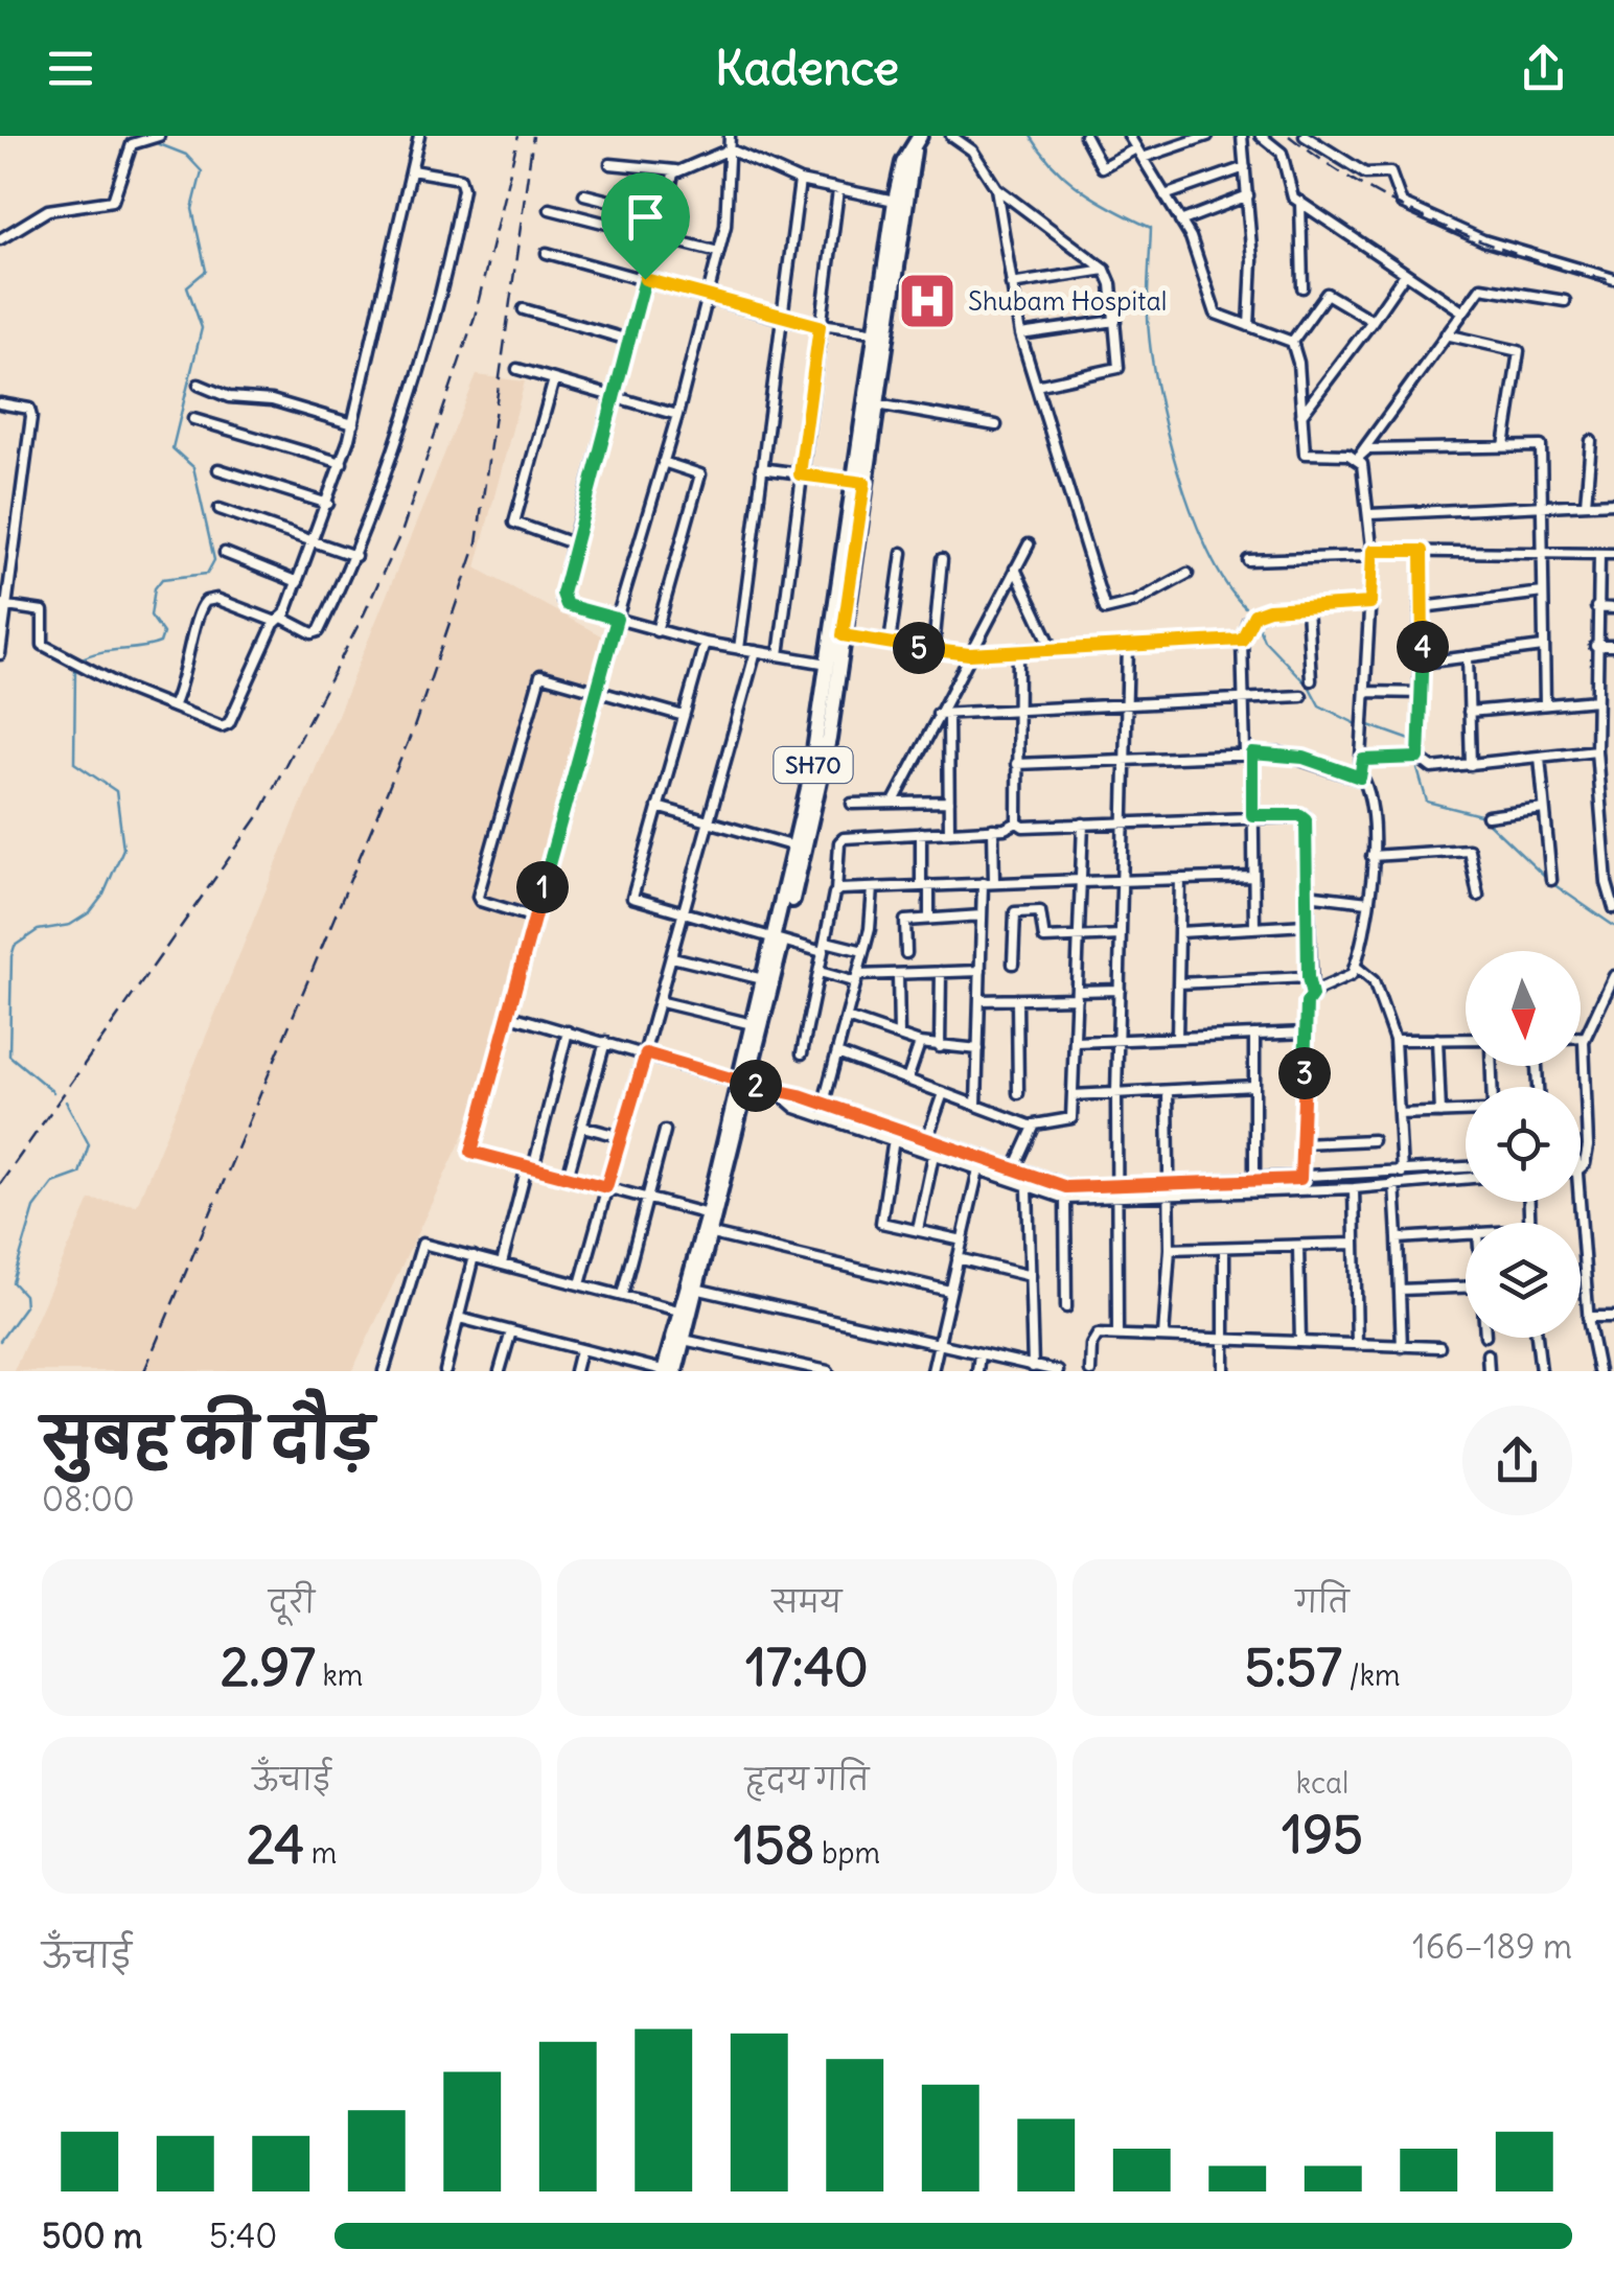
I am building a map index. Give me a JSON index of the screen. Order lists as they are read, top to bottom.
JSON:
{
  "streets": {
    "main road": ["SH70"]
  },
  "places": {
    "hospital": ["Shubam Hospital"]
  },
  "north": "bottom",
  "page": {
    "header": "Kadence",
    "pins": [
      "4",
      "5",
      "1",
      "3",
      "2"
    ],
    "heading": ["सुबह की दौड़", "08:00"],
    "stats": [
      ["दूरी", "2.97 km"],
      ["समय", "17:40"],
      ["गति", "5:57 /km"],
      ["ऊँचाई", "24 m"],
      ["हृदय गति", "158 bpm"],
      ["kcal", "195"]
    ],
    "chart": ["ऊँचाई", "166–189 m"],
    "list": [
      {
        "name": "500 m",
        "note": "5:40"
      }
    ]
  }
}
